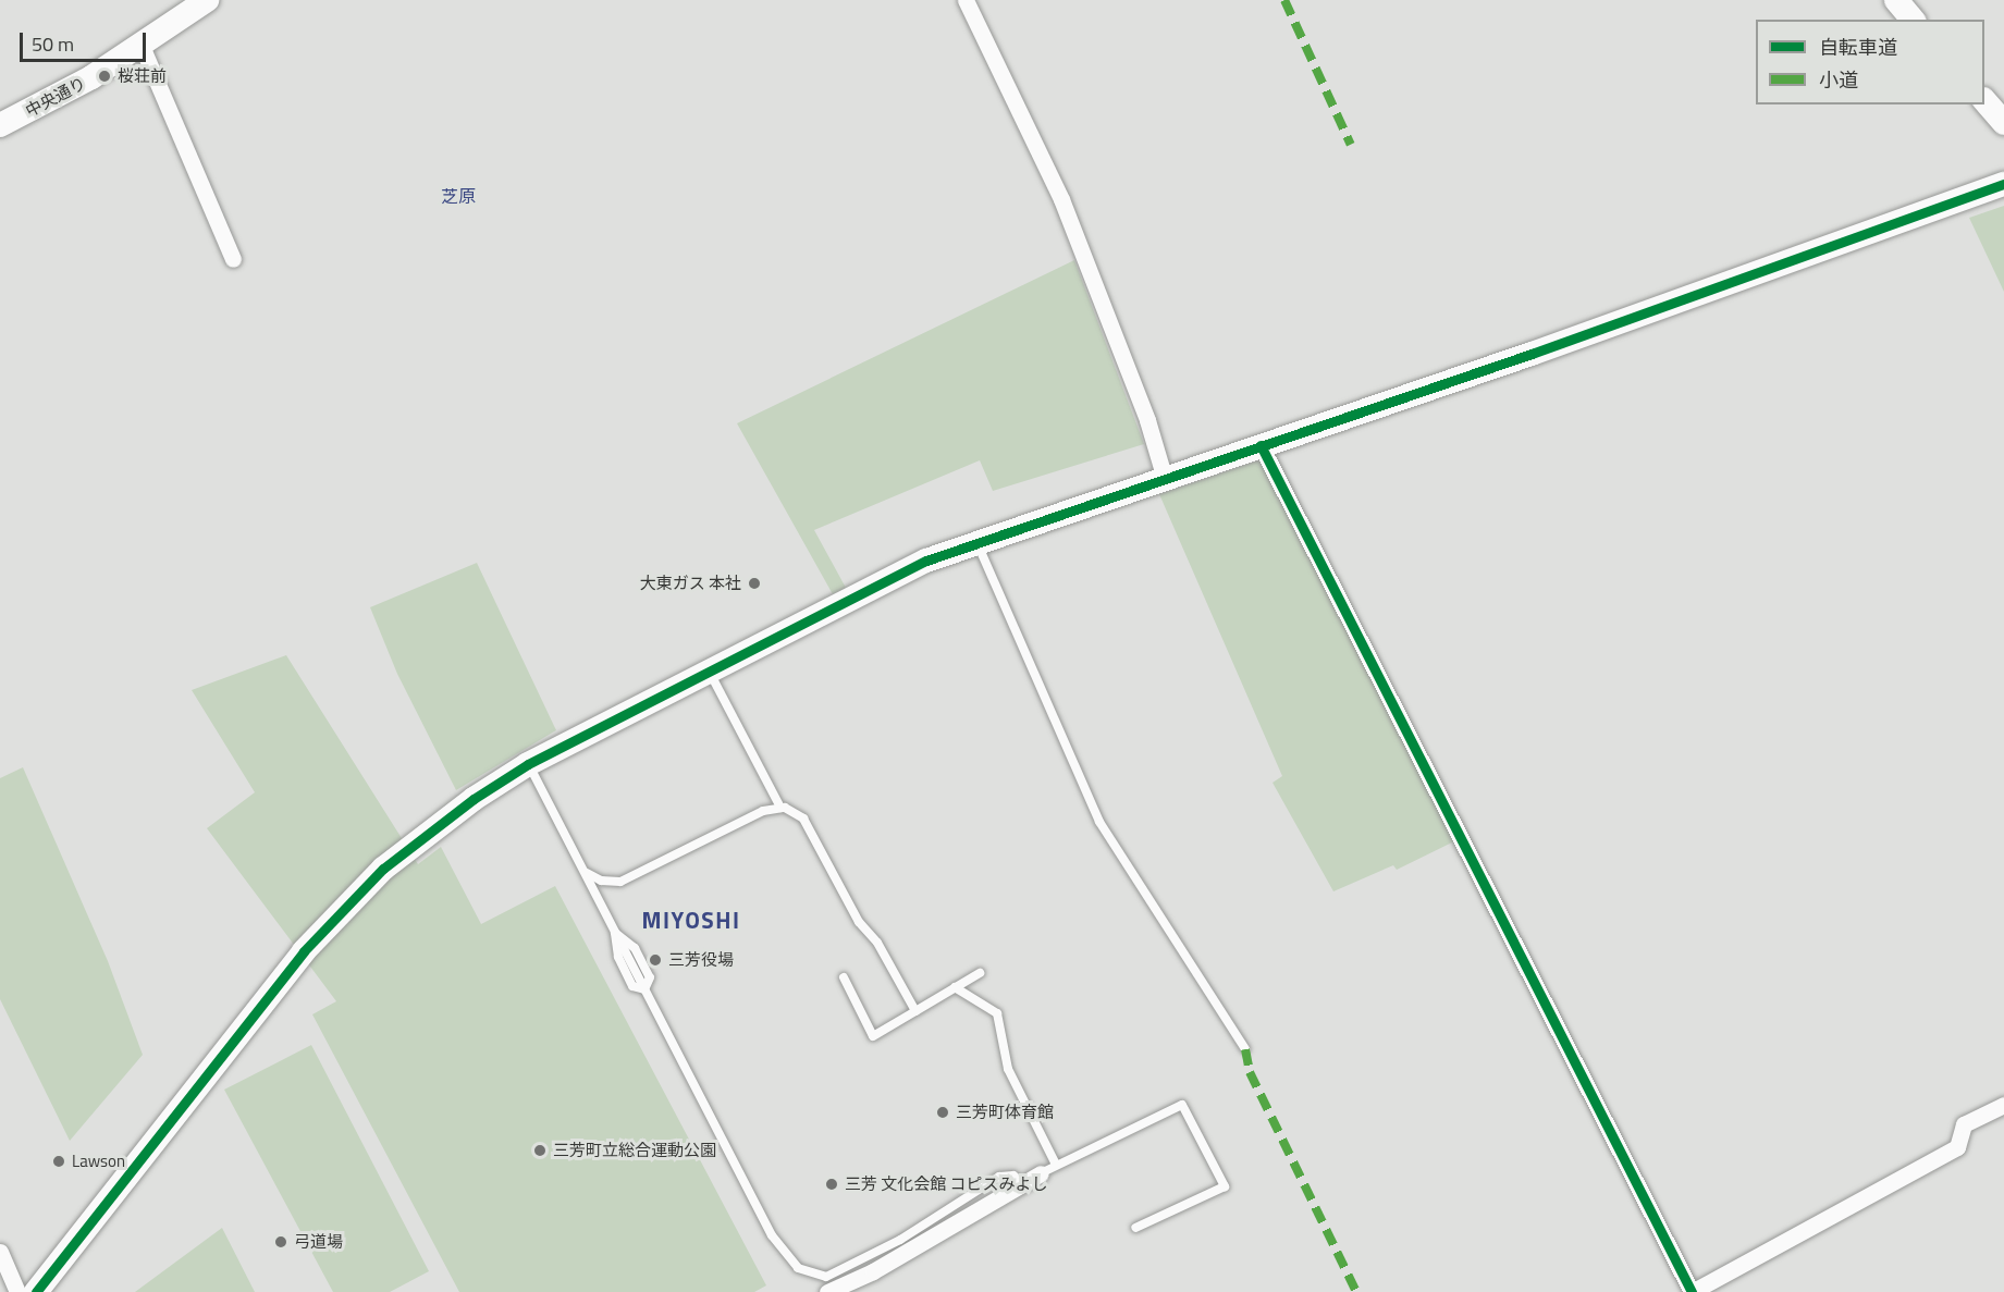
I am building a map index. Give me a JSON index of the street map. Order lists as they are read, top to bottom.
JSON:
{
  "streets": {
    "street": ["中央通り"]
  },
  "districts": ["芝原", "MIYOSHI"],
  "places": [
    "桜荘前",
    "大東ガス 本社",
    "三芳役場",
    "三芳町体育館",
    "三芳町立総合運動公園",
    "Lawson",
    "三芳 文化会館 コピスみよし",
    "弓道場"
  ],
  "legend": ["自転車道", "小道"],
  "scale_bar": "50 m"
}
